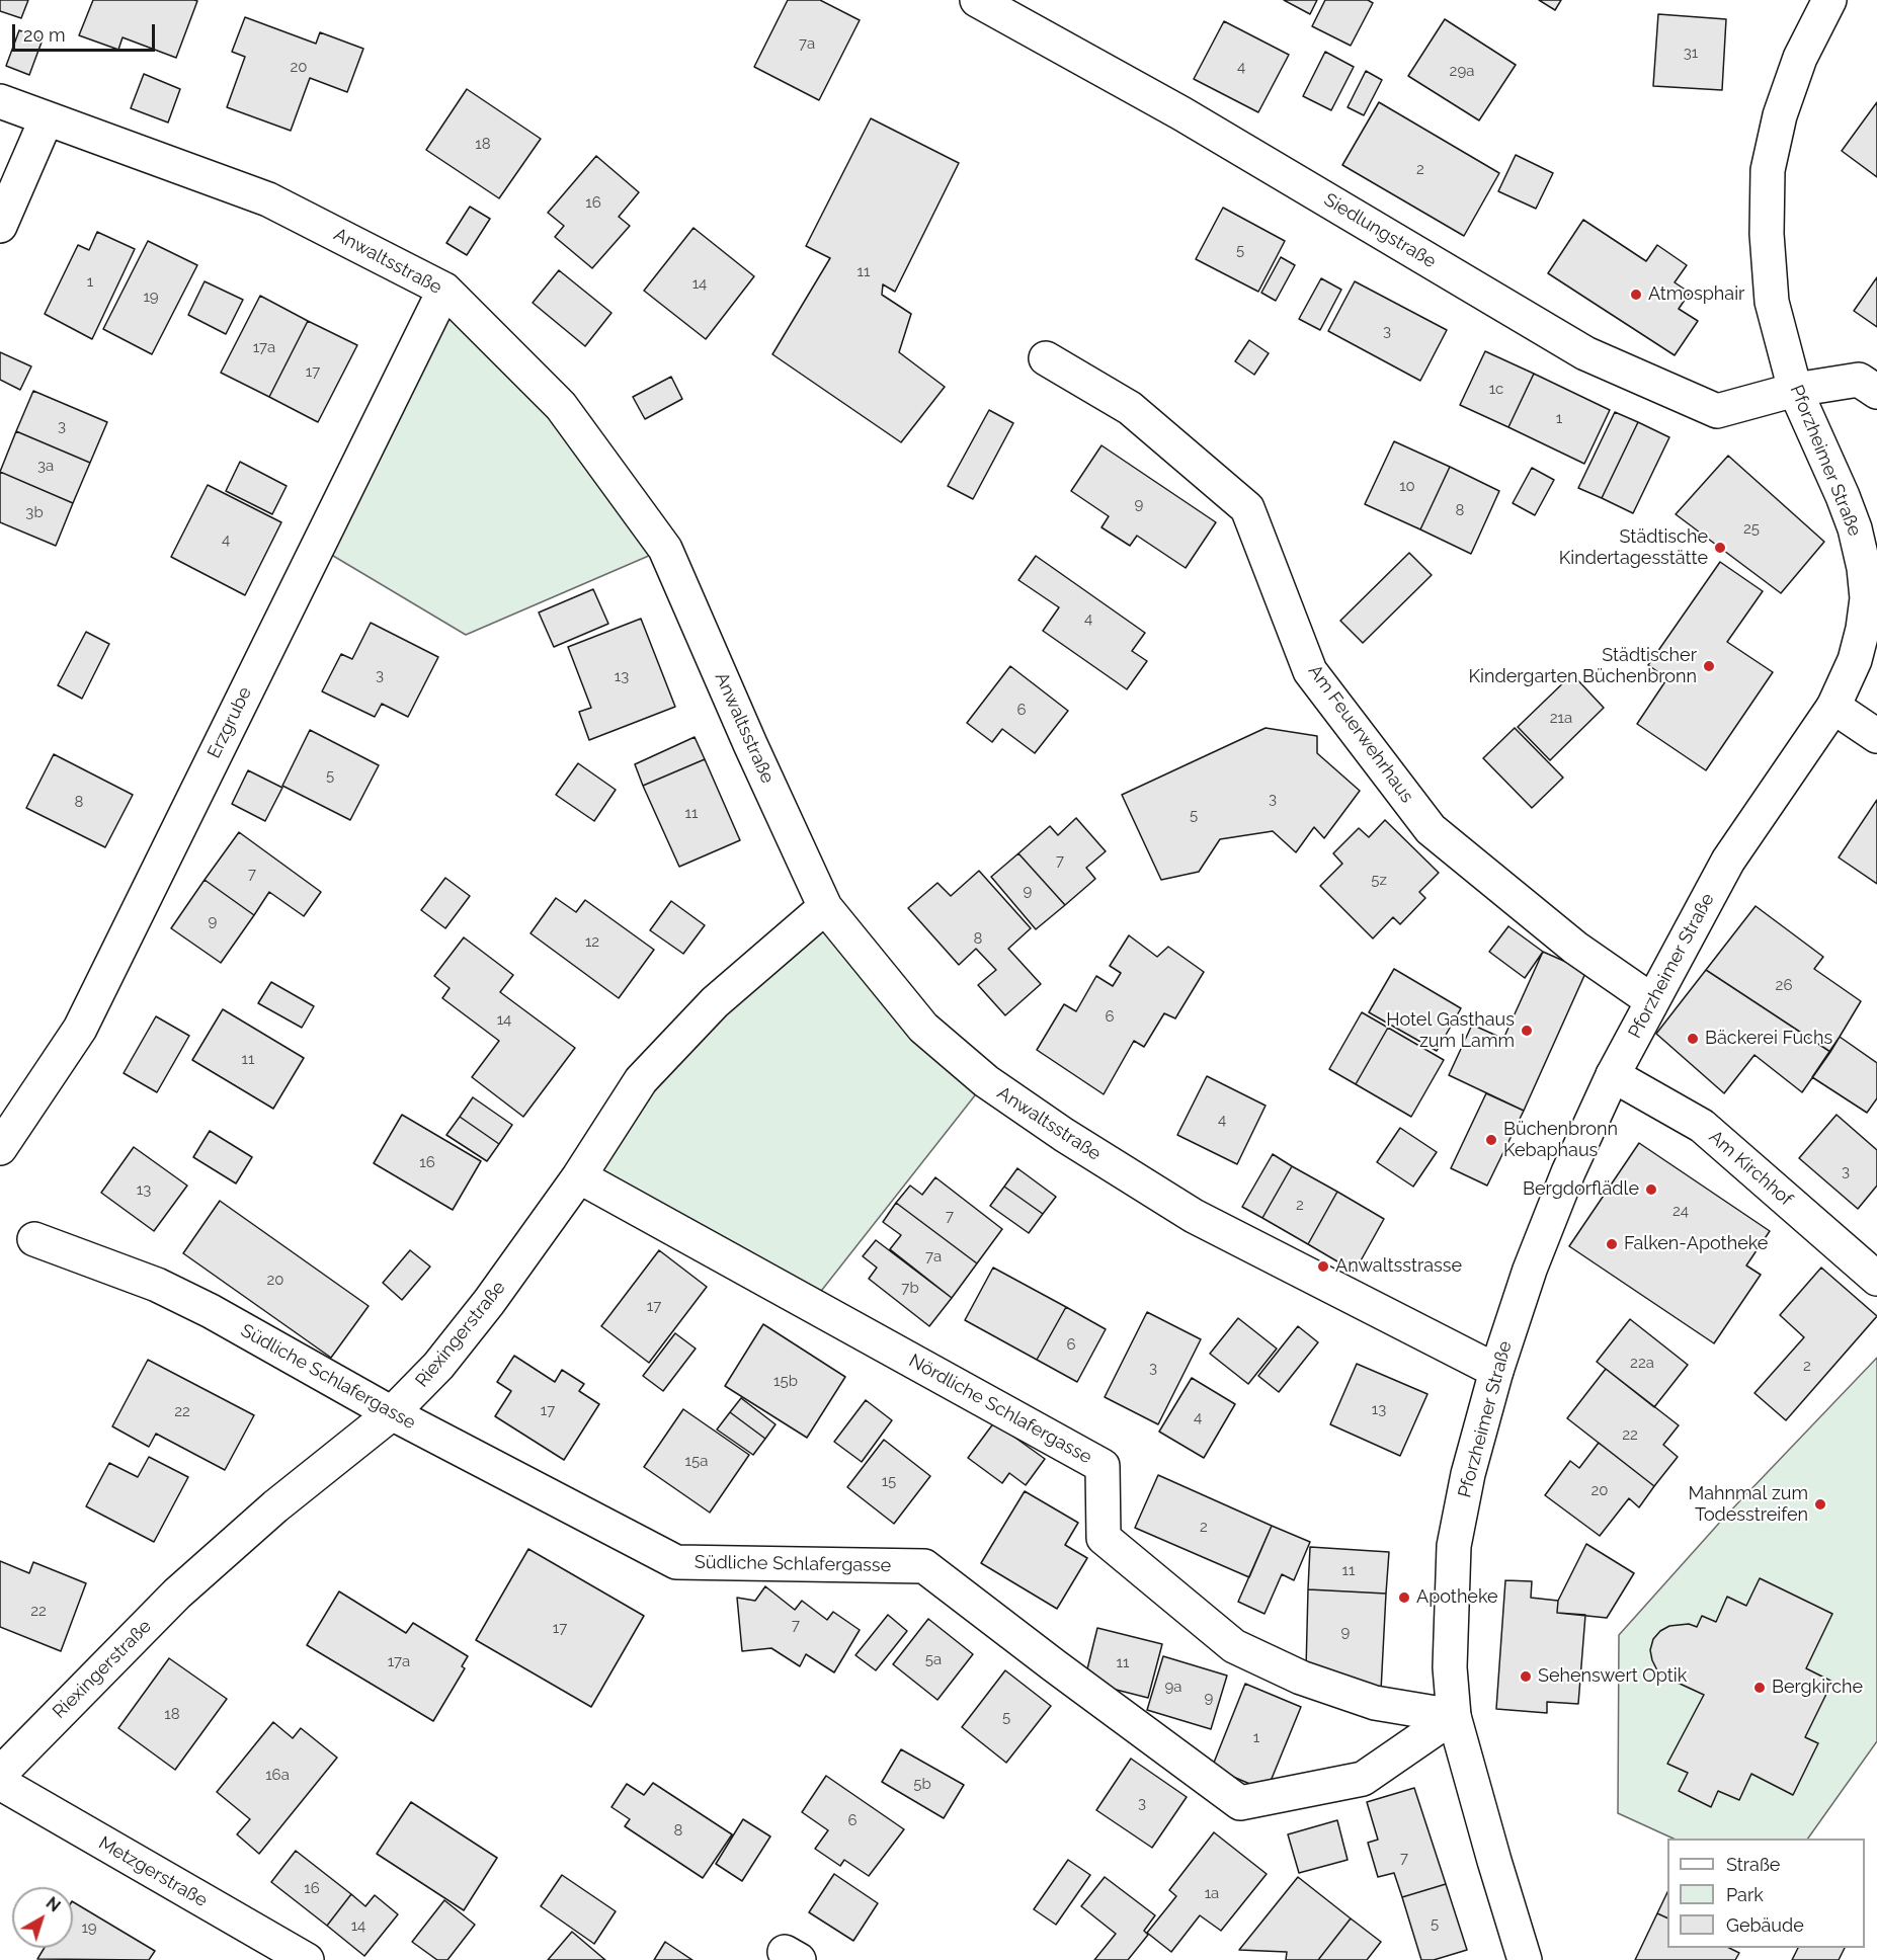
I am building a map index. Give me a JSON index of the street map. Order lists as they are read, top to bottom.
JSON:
{
  "streets": {
    "street": [
      "Siedlungstraße",
      "Anwaltsstraße",
      "Pforzheimer Straße",
      "Erzgrube",
      "Am Feuerwehrhaus",
      "Am Kirchhof",
      "Riexingerstraße",
      "Südliche Schlafergasse",
      "Nördliche Schlafergasse",
      "Metzgerstraße"
    ]
  },
  "crossings": [
    ["Siedlungstraße", "Pforzheimer Straße"],
    ["Anwaltsstraße", "Pforzheimer Straße"],
    ["Anwaltsstraße", "Erzgrube"],
    ["Anwaltsstraße", "Riexingerstraße"],
    ["Pforzheimer Straße", "Am Feuerwehrhaus"],
    ["Pforzheimer Straße", "Am Kirchhof"],
    ["Pforzheimer Straße", "Südliche Schlafergasse"],
    ["Pforzheimer Straße", "Nördliche Schlafergasse"],
    ["Riexingerstraße", "Südliche Schlafergasse"],
    ["Riexingerstraße", "Nördliche Schlafergasse"],
    ["Südliche Schlafergasse", "Nördliche Schlafergasse"]
  ],
  "places": [
    "Atmosphair",
    "Städtische Kindertagesstätte",
    "Städtischer Kindergarten Büchenbronn",
    "Hotel Gasthaus zum Lamm",
    "Bäckerei Fuchs",
    "Büchenbronn Kebaphaus",
    "Bergdorflädle",
    "Falken-Apotheke",
    "Anwaltsstrasse",
    "Mahnmal zum Todesstreifen",
    "Apotheke",
    "Sehenswert Optik",
    "Bergkirche"
  ],
  "house_numbers": [
    "7a",
    "31",
    "20",
    "4",
    "29a",
    "18",
    "2",
    "16",
    "5",
    "11",
    "1",
    "14",
    "19",
    "3",
    "17a",
    "17",
    "1c",
    "1",
    "3",
    "3a",
    "10",
    "9",
    "8",
    "3b",
    "25",
    "4",
    "4",
    "3",
    "13",
    "6",
    "21a",
    "5",
    "3",
    "8",
    "11",
    "5",
    "7",
    "7",
    "5z",
    "9",
    "9",
    "8",
    "12",
    "26",
    "6",
    "14",
    "11",
    "4",
    "16",
    "3",
    "13",
    "2",
    "24",
    "7",
    "7a",
    "20",
    "7b",
    "17",
    "6",
    "22a",
    "2",
    "3",
    "15b",
    "13",
    "17",
    "22",
    "4",
    "22",
    "15a",
    "15",
    "20",
    "2",
    "11",
    "22",
    "7",
    "17",
    "9",
    "5a",
    "17a",
    "11",
    "9a",
    "9",
    "18",
    "5",
    "1",
    "16a",
    "5b",
    "3",
    "6",
    "8",
    "7",
    "16",
    "1a",
    "5",
    "14",
    "19"
  ],
  "legend": ["Straße", "Park", "Gebäude"],
  "scale_bar": "20 m",
  "north": "top right"
}
